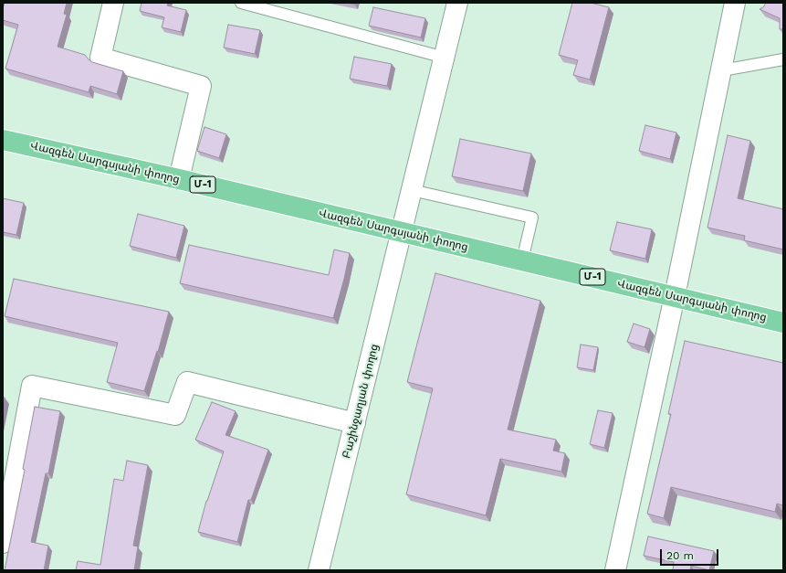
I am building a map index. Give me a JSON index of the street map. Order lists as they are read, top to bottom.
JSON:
{
  "streets": {
    "highway": ["Վազգեն Սարգսյանի փողոց", "Մ-1"],
    "street": ["Բաշինջաղյան փողոց"]
  },
  "crossings": [
    ["Վազգեն Սարգսյանի փողոց", "Բաշինջաղյան փողոց"]
  ],
  "scale_bar": "20 m"
}
